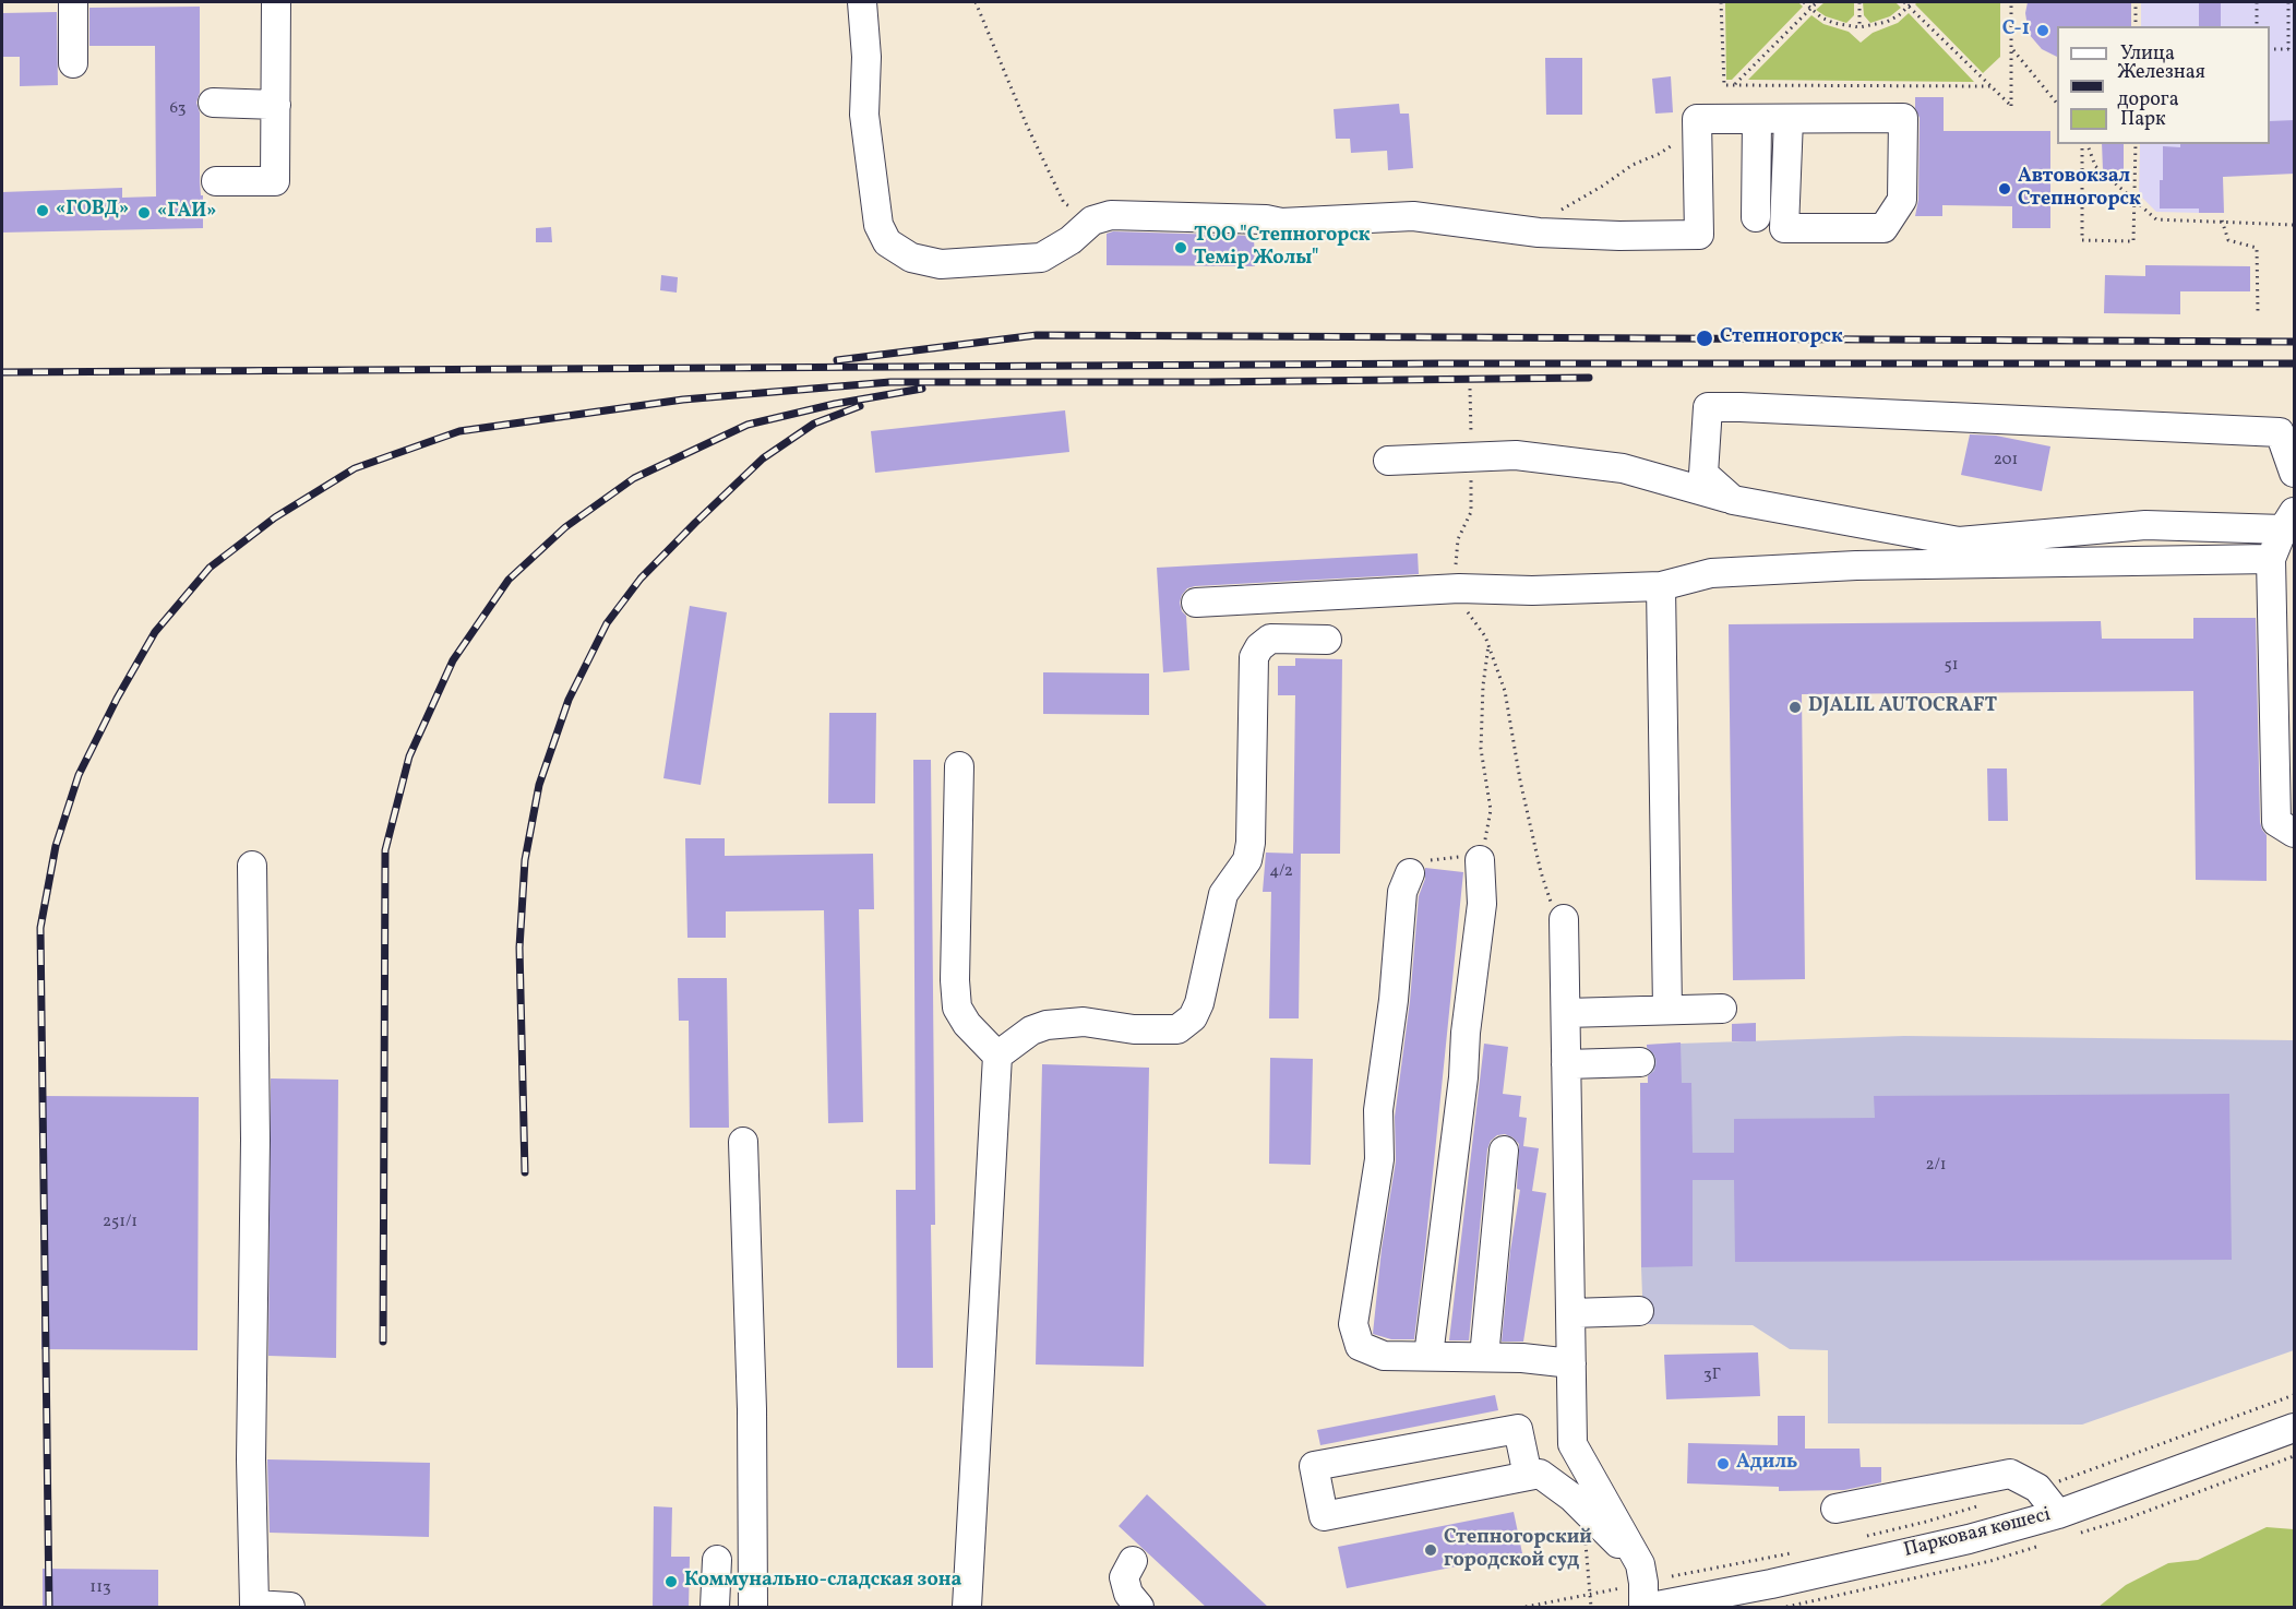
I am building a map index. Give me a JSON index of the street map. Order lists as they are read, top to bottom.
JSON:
{
  "streets": {
    "street": ["Парковая көшесі"]
  },
  "places": [
    "C-1",
    "Автовокзал Степногорск",
    "«ГОВД»",
    "«ГАИ»",
    "ТОО \"Степногорск Темiр Жолы\"",
    "Степногорск",
    "DJALIL AUTOCRAFT",
    "Адиль",
    "Степногорский городской суд",
    "Коммунально-сладская зона"
  ],
  "house_numbers": [
    "63",
    "201",
    "51",
    "4/2",
    "2/1",
    "251/1",
    "3Г",
    "113"
  ],
  "legend": ["Улица", "Железная дорога", "Парк"]
}
